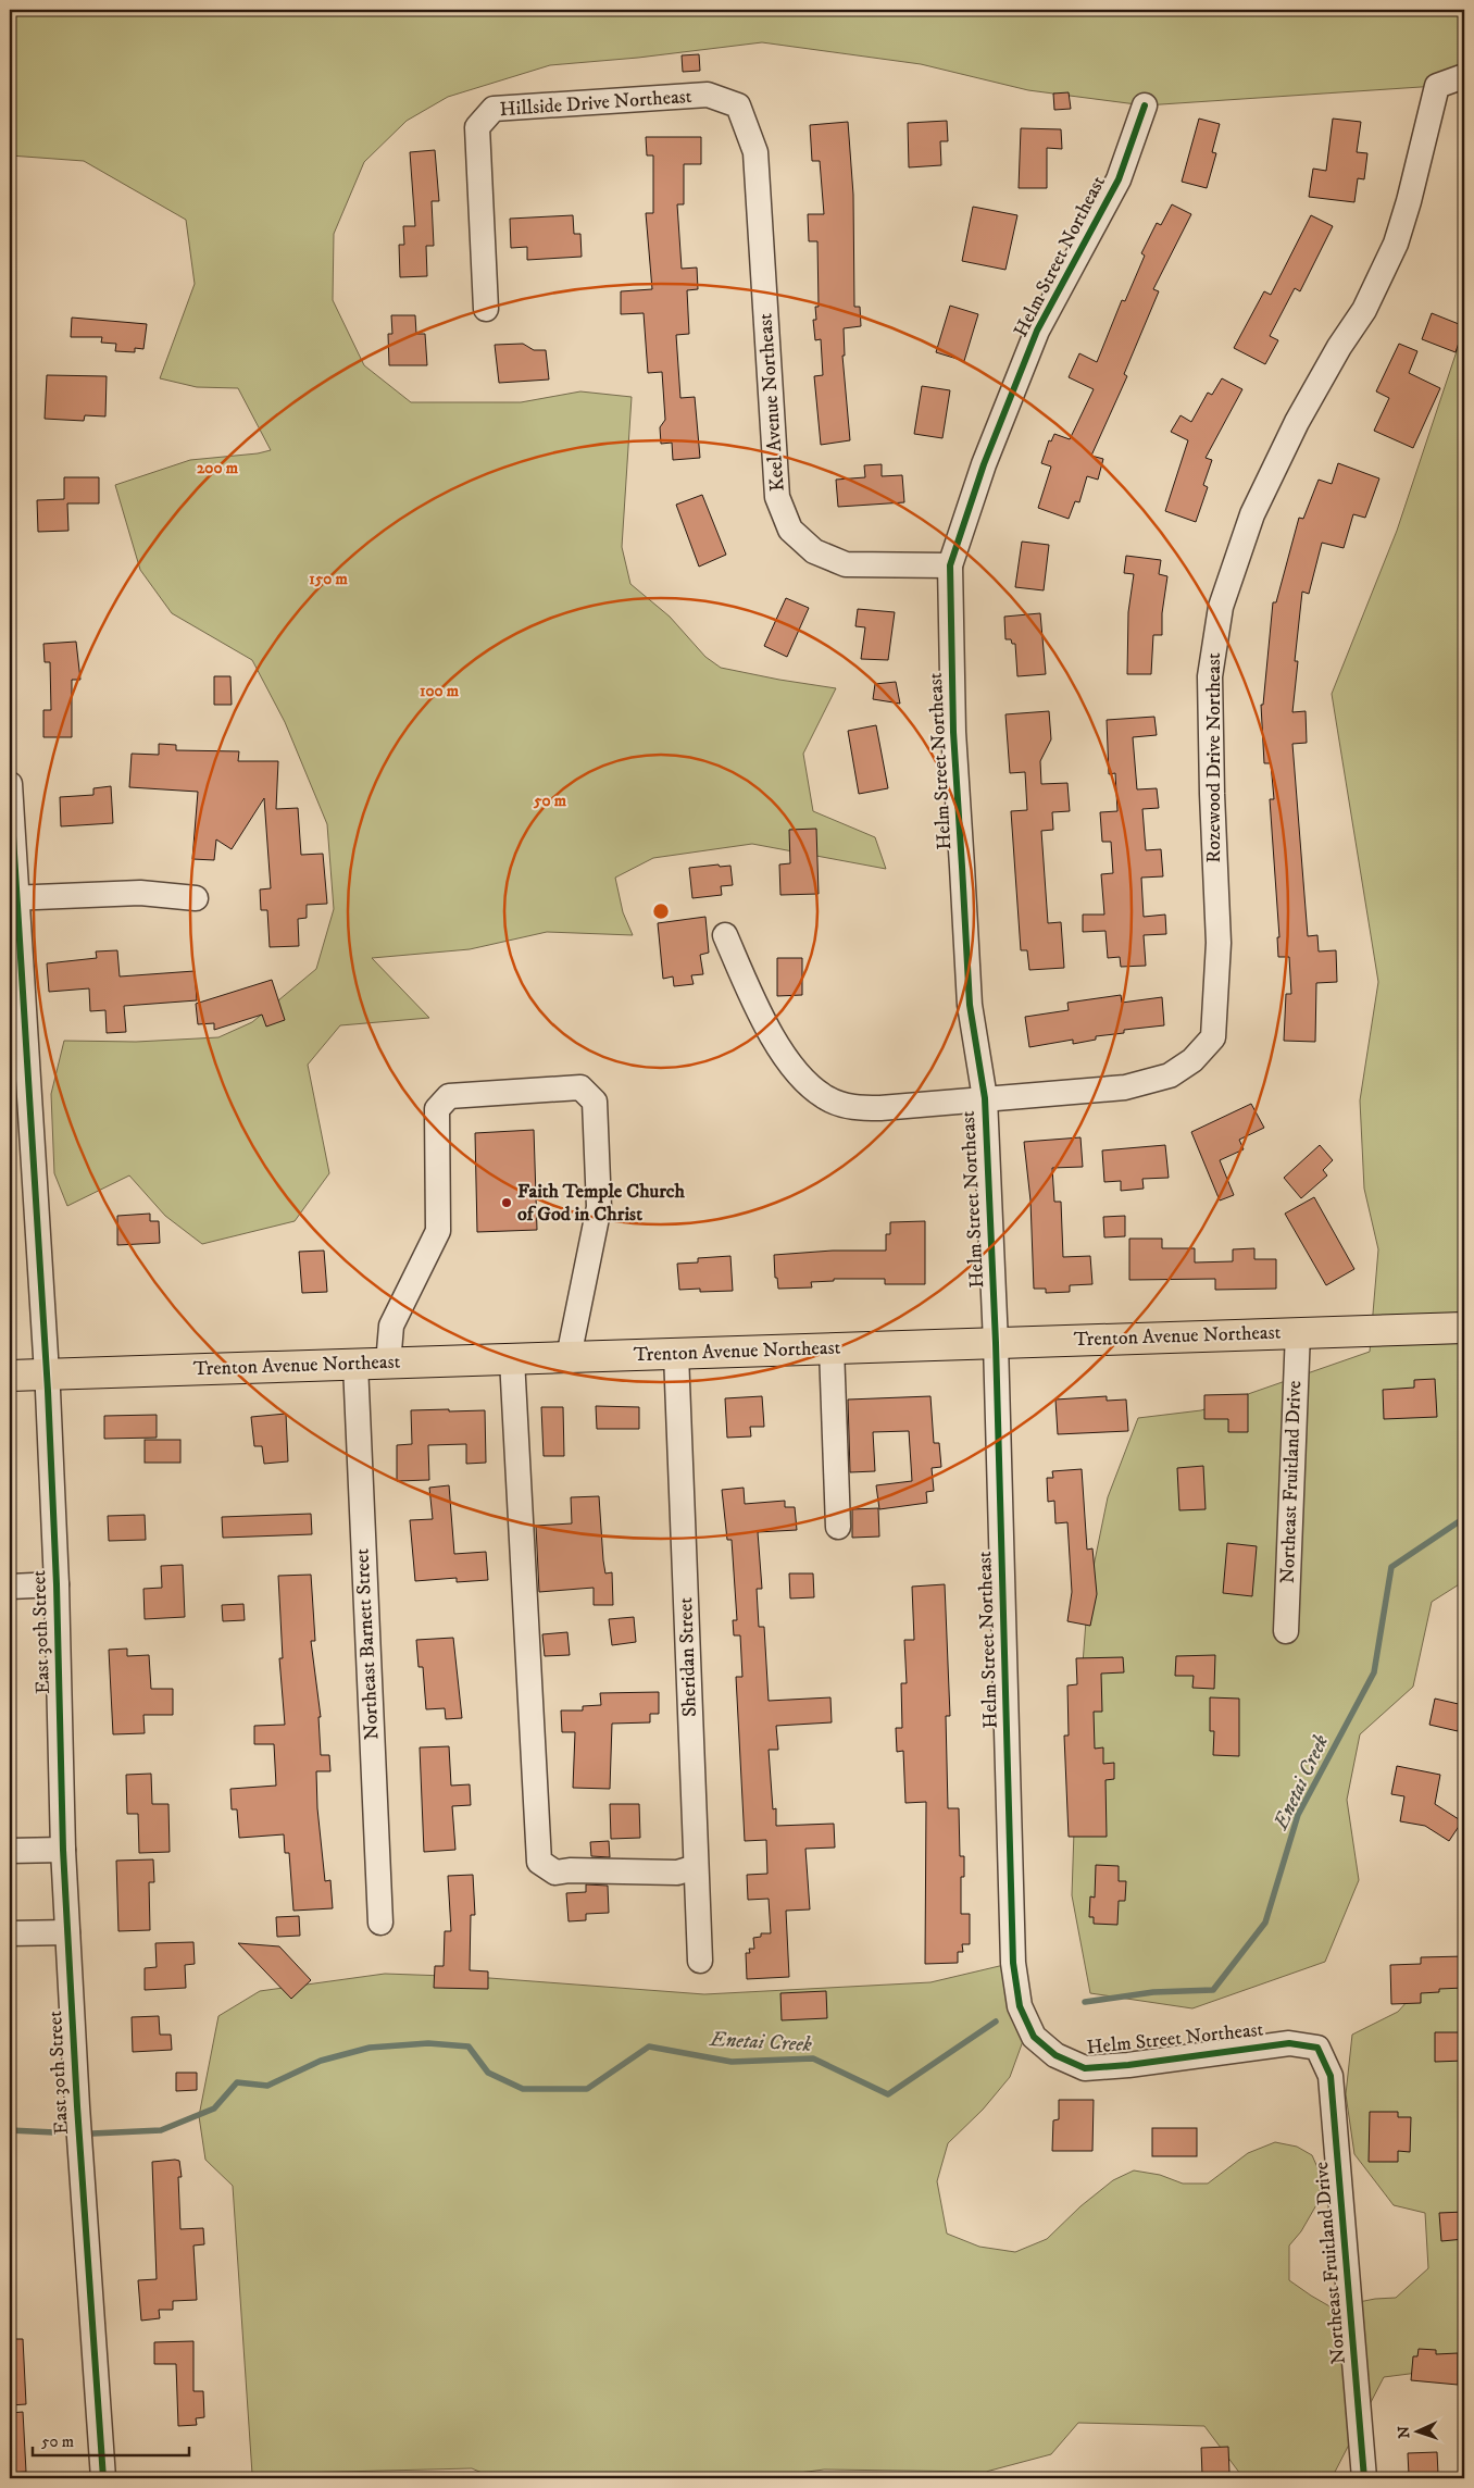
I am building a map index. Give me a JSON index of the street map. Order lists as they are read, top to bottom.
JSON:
{
  "streets": {
    "main road": ["Trenton Avenue Northeast"],
    "street": [
      "Hillside Drive Northeast",
      "Helm Street Northeast",
      "Keel Avenue Northeast",
      "Rozewood Drive Northeast",
      "Northeast Fruitland Drive",
      "East 30th Street",
      "Northeast Barnett Street",
      "Sheridan Street"
    ]
  },
  "crossings": [
    ["Hillside Drive Northeast", "Keel Avenue Northeast"],
    ["Helm Street Northeast", "Keel Avenue Northeast"],
    ["Helm Street Northeast", "Rozewood Drive Northeast"],
    ["Helm Street Northeast", "Trenton Avenue Northeast"],
    ["Helm Street Northeast", "Northeast Fruitland Drive"],
    ["Trenton Avenue Northeast", "Northeast Fruitland Drive"],
    ["Trenton Avenue Northeast", "East 30th Street"],
    ["Trenton Avenue Northeast", "Northeast Barnett Street"],
    ["Trenton Avenue Northeast", "Sheridan Street"]
  ],
  "water": ["Enetai Creek"],
  "places": ["Faith Temple Church of God in Christ"],
  "scale_bar": "50 m",
  "north": "left",
  "rings": [
    "200 m",
    "150 m",
    "100 m",
    "50 m"
  ]
}
